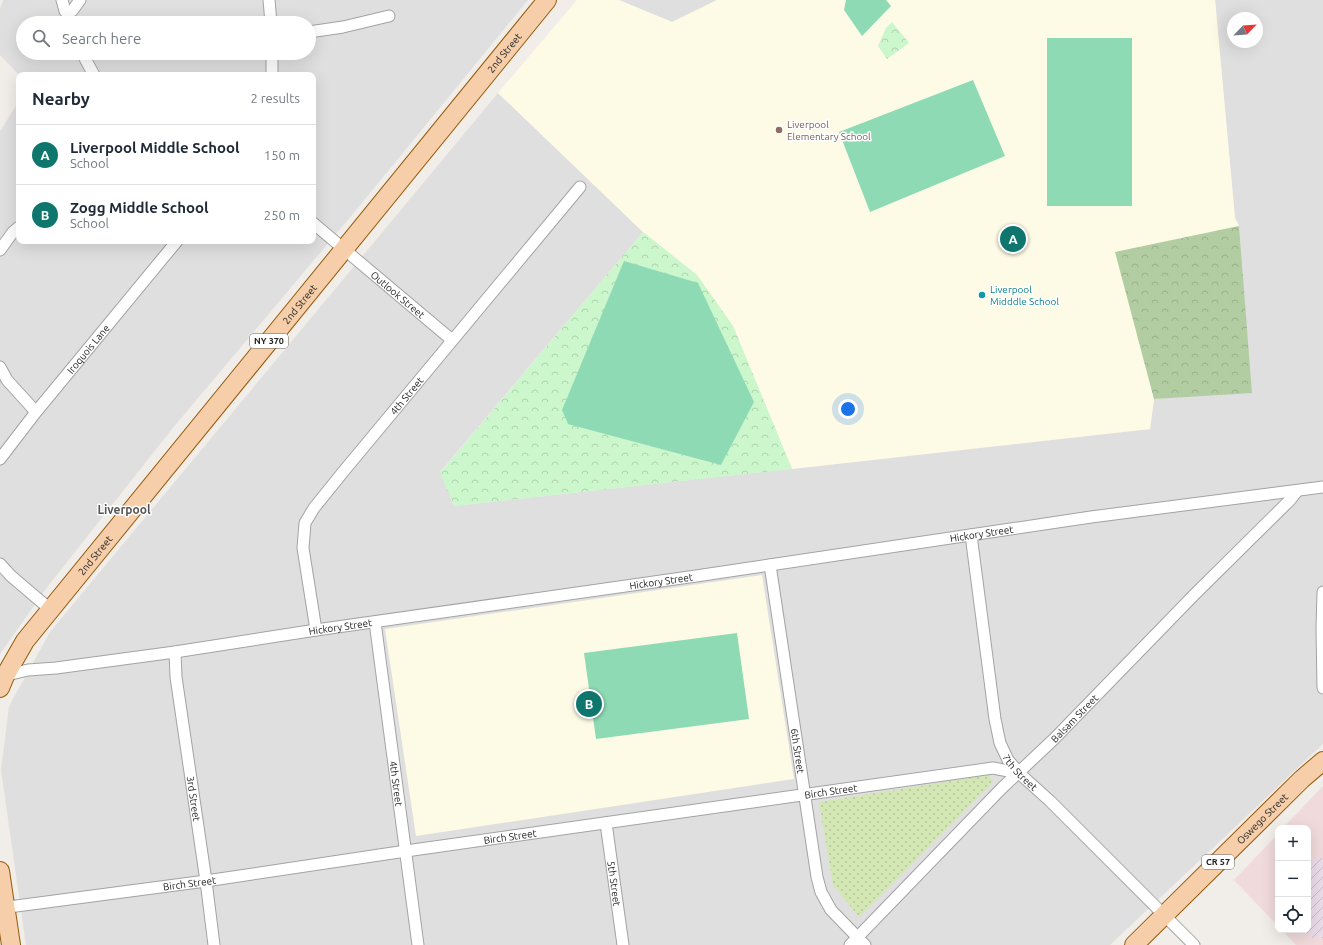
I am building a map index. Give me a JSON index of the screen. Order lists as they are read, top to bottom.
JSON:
{
  "streets": {
    "main road": [
      "2nd Street",
      "NY 370",
      "Oswego Street",
      "CR 57"
    ],
    "street": [
      "Outlook Street",
      "Iroquois Lane",
      "4th Street",
      "Hickory Street",
      "Balsam Street",
      "6th Street",
      "7th Street",
      "Birch Street",
      "3rd Street",
      "5th Street"
    ]
  },
  "crossings": [
    ["2nd Street", "Outlook Street"],
    ["2nd Street", "Hickory Street"],
    ["Outlook Street", "4th Street"],
    ["4th Street", "Hickory Street"],
    ["4th Street", "Birch Street"],
    ["Hickory Street", "Balsam Street"],
    ["Hickory Street", "6th Street"],
    ["Hickory Street", "7th Street"],
    ["Hickory Street", "3rd Street"],
    ["Balsam Street", "6th Street"],
    ["Balsam Street", "7th Street"],
    ["Balsam Street", "Birch Street"],
    ["6th Street", "Birch Street"],
    ["7th Street", "Birch Street"],
    ["7th Street", "Oswego Street"],
    ["Birch Street", "3rd Street"],
    ["Birch Street", "5th Street"]
  ],
  "districts": ["Liverpool"],
  "places": ["Liverpool Elementary School", "Liverpool Midddle School"],
  "north": "top right",
  "page": {
    "search": "Search here",
    "heading": ["Nearby", "2 results"],
    "list": [
      {
        "mark": "A",
        "name": "Liverpool Middle School",
        "note": "School",
        "value": "150 m"
      },
      {
        "mark": "B",
        "name": "Zogg Middle School",
        "note": "School",
        "value": "250 m"
      }
    ],
    "pins": ["A", "B"],
    "map_buttons": ["+", "−"]
  }
}
